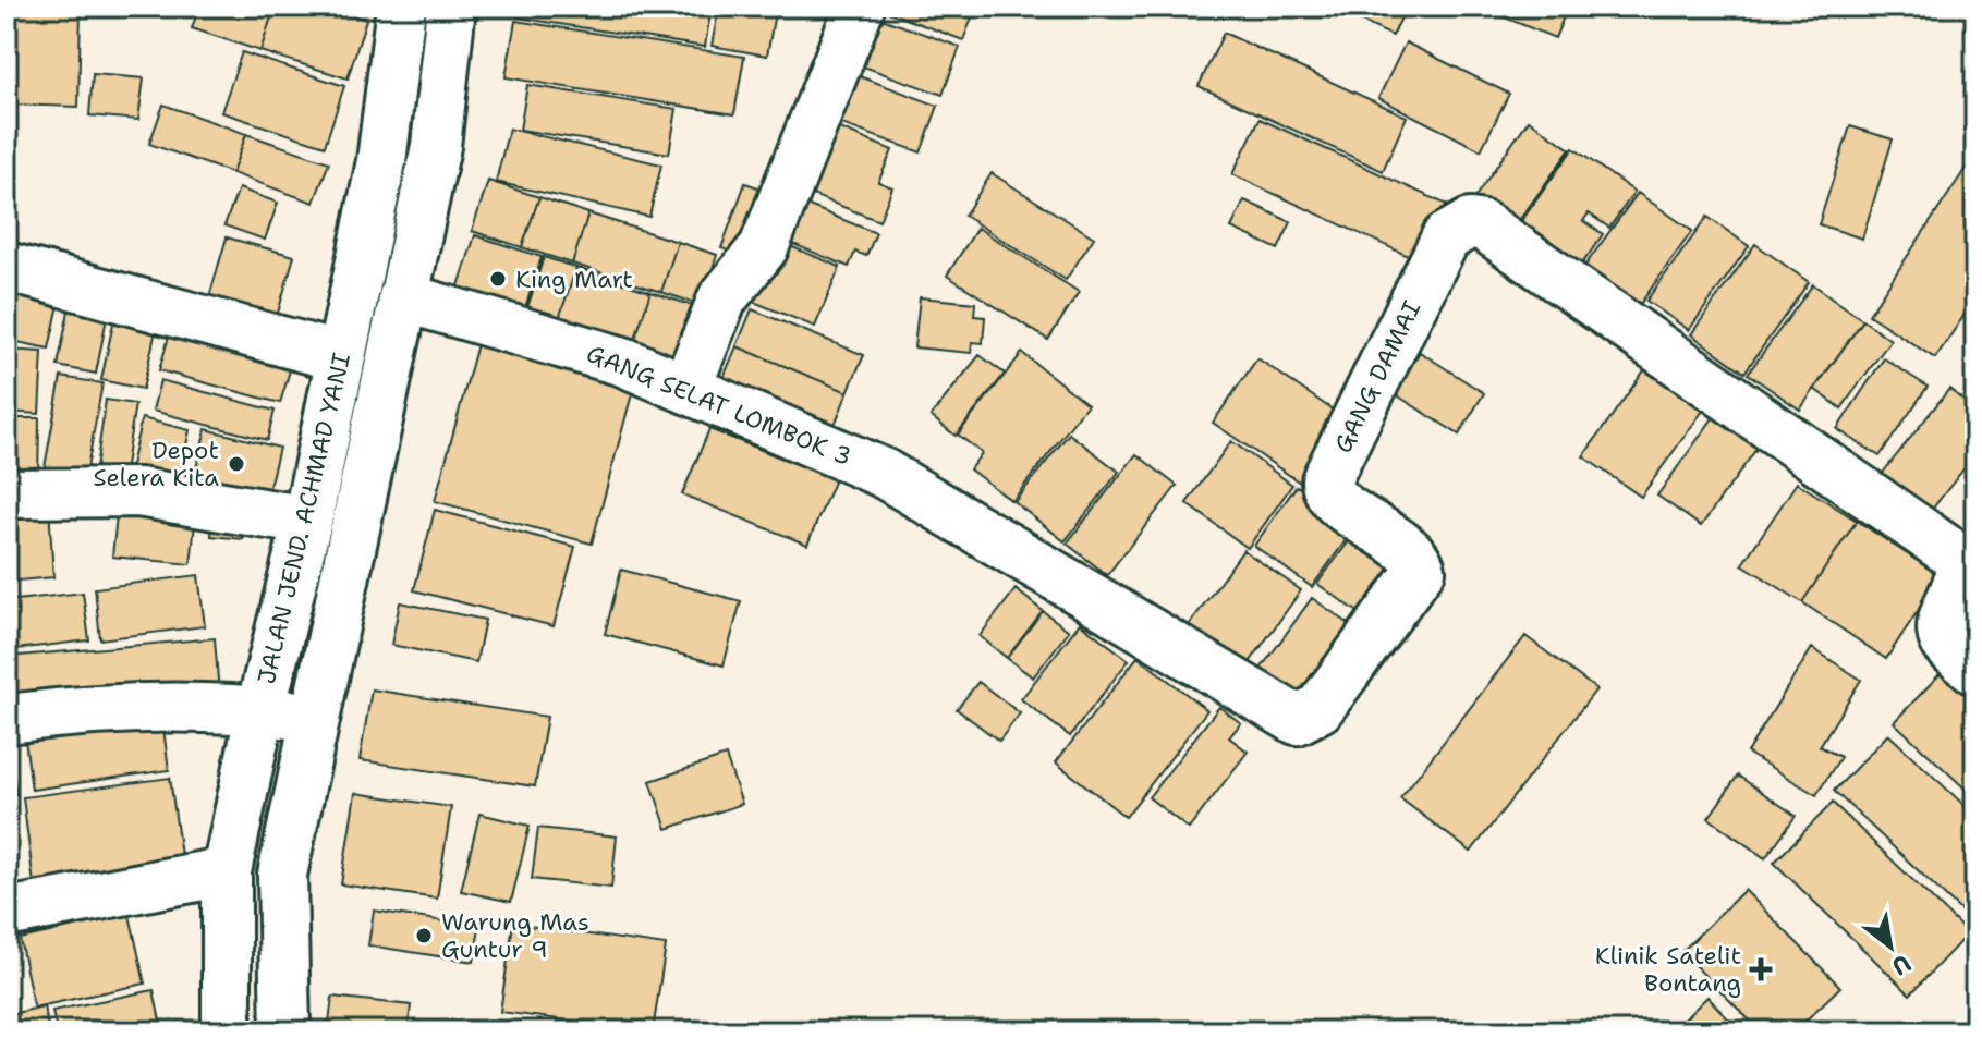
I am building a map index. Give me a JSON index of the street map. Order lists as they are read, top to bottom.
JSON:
{
  "streets": {
    "street": ["GANG DAMAI", "GANG SELAT LOMBOK 3", "JALAN JEND. ACHMAD YANI"]
  },
  "crossings": [
    ["GANG DAMAI", "GANG SELAT LOMBOK 3"],
    ["GANG SELAT LOMBOK 3", "JALAN JEND. ACHMAD YANI"]
  ],
  "places": {
    "other": ["King Mart", "Depot Selera Kita", "Warung Mas Guntur 9"],
    "health": ["Klinik Satelit Bontang"]
  },
  "north": "bottom right"
}
